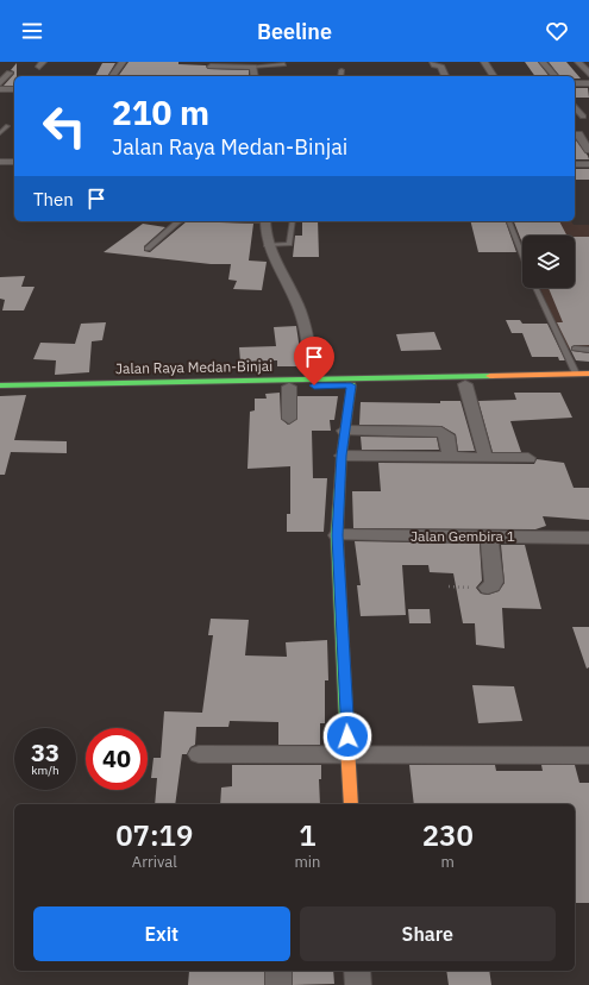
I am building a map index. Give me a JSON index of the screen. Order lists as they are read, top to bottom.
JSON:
{
  "streets": {
    "main road": ["Jalan Raya Medan-Binjai"],
    "street": ["Jalan Gembira 1"]
  },
  "page": {
    "header": "Beeline",
    "turn": ["210 m", "Jalan Raya Medan-Binjai"],
    "then": "Then",
    "speed": "33 km/h",
    "limit": "40",
    "eta": [
      "07:19",
      "Arrival",
      "1",
      "min",
      "230",
      "m"
    ],
    "buttons": ["Exit", "Share"]
  }
}
